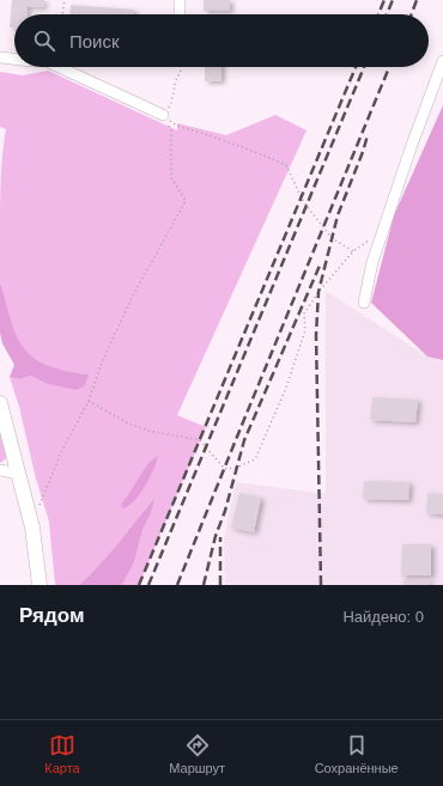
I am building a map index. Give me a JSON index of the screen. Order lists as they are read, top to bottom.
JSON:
{
  "page": {
    "search": "Поиск",
    "heading": ["Рядом", "Найдено: 0"],
    "nav": ["Карта", "Маршрут", "Сохранённые"]
  }
}
